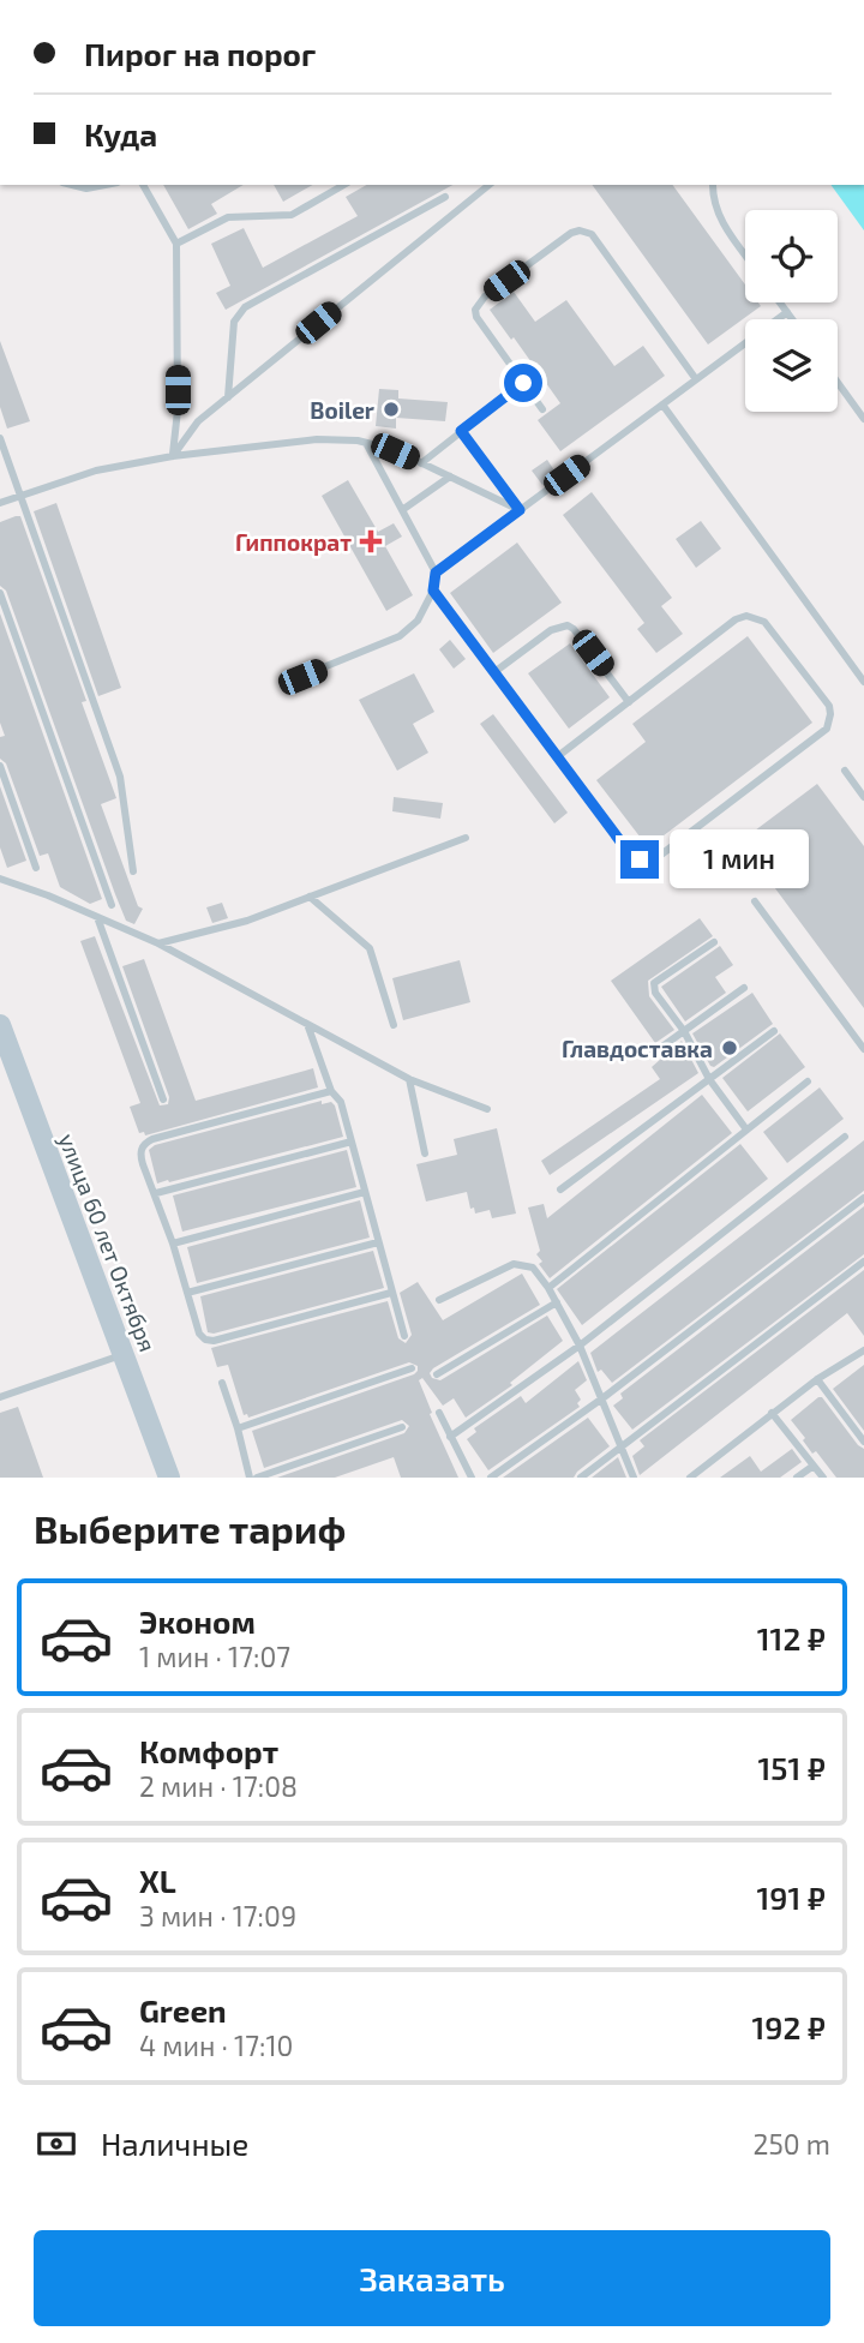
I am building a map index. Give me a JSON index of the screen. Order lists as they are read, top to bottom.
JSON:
{
  "streets": {
    "main road": ["улица 60 лет Октября"]
  },
  "places": {
    "other": ["Boiler", "Главдоставка"],
    "health": ["Гиппократ"]
  },
  "page": {
    "banner": ["Пирог на порог", "Куда"],
    "bubble": "1 мин",
    "heading": "Выберите тариф",
    "list": [
      {
        "name": "Эконом",
        "note": "1 мин · 17:07",
        "value": "112 ₽"
      },
      {
        "name": "Комфорт",
        "note": "2 мин · 17:08",
        "value": "151 ₽"
      },
      {
        "name": "XL",
        "note": "3 мин · 17:09",
        "value": "191 ₽"
      },
      {
        "name": "Green",
        "note": "4 мин · 17:10",
        "value": "192 ₽"
      }
    ],
    "pay": ["Наличные", "250 m"],
    "buttons": "Заказать"
  }
}
